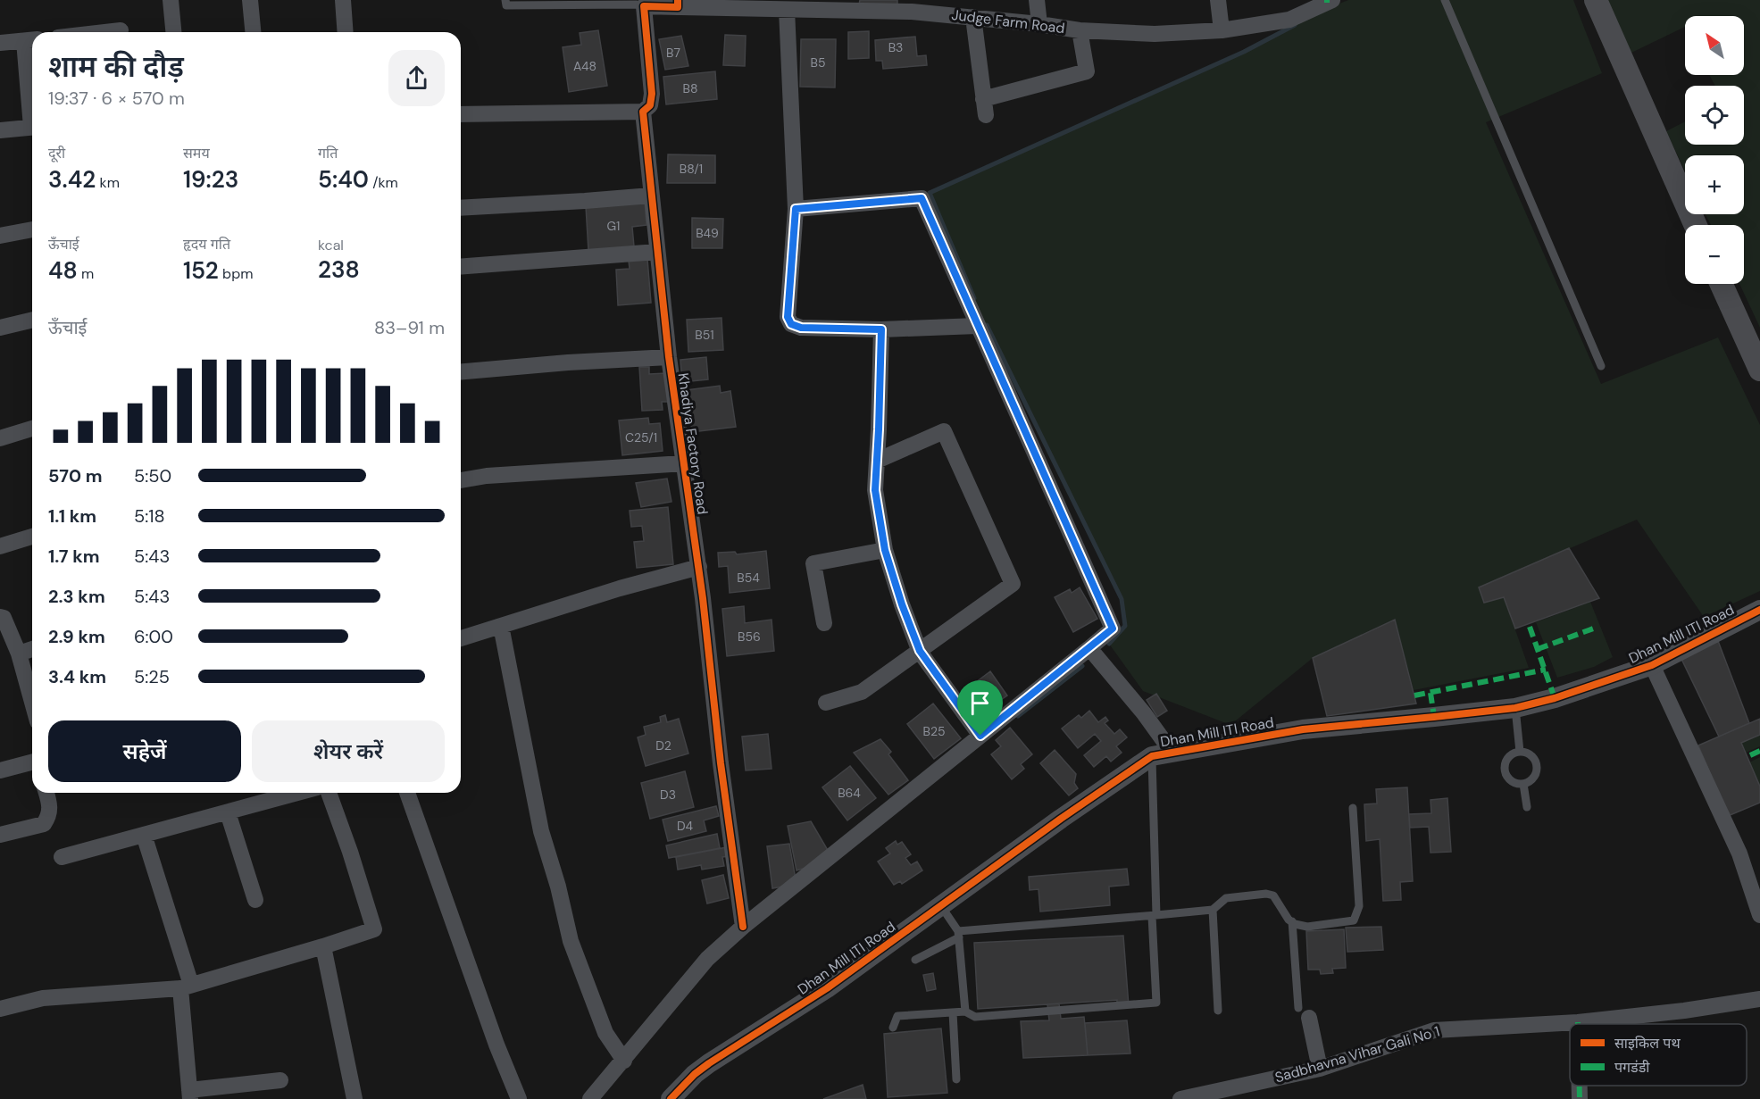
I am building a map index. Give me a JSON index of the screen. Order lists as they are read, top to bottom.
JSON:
{
  "streets": {
    "street": [
      "Judge Farm Road",
      "Khadiya Factory Road",
      "Dhan Mill ITI Road",
      "Sadbhavna Vihar Gali No 1"
    ]
  },
  "house_numbers": [
    "B3",
    "B7",
    "B5",
    "A48",
    "B8",
    "B8/1",
    "G1",
    "B49",
    "B51",
    "C25/1",
    "B54",
    "B56",
    "B25",
    "D2",
    "B64",
    "D3",
    "D4"
  ],
  "legend": ["साइकिल पथ", "पगडंडी"],
  "north": "top left",
  "page": {
    "map_buttons": ["+", "−"],
    "heading": ["शाम की दौड़", "19:37 · 6 × 570 m"],
    "stats": [
      ["दूरी", "3.42 km"],
      ["समय", "19:23"],
      ["गति", "5:40 /km"],
      ["ऊँचाई", "48 m"],
      ["हृदय गति", "152 bpm"],
      ["kcal", "238"]
    ],
    "chart": ["ऊँचाई", "83–91 m"],
    "list": [
      {
        "name": "570 m",
        "note": "5:50"
      },
      {
        "name": "1.1 km",
        "note": "5:18"
      },
      {
        "name": "1.7 km",
        "note": "5:43"
      },
      {
        "name": "2.3 km",
        "note": "5:43"
      },
      {
        "name": "2.9 km",
        "note": "6:00"
      },
      {
        "name": "3.4 km",
        "note": "5:25"
      }
    ],
    "buttons": ["सहेजें", "शेयर करें"]
  }
}
